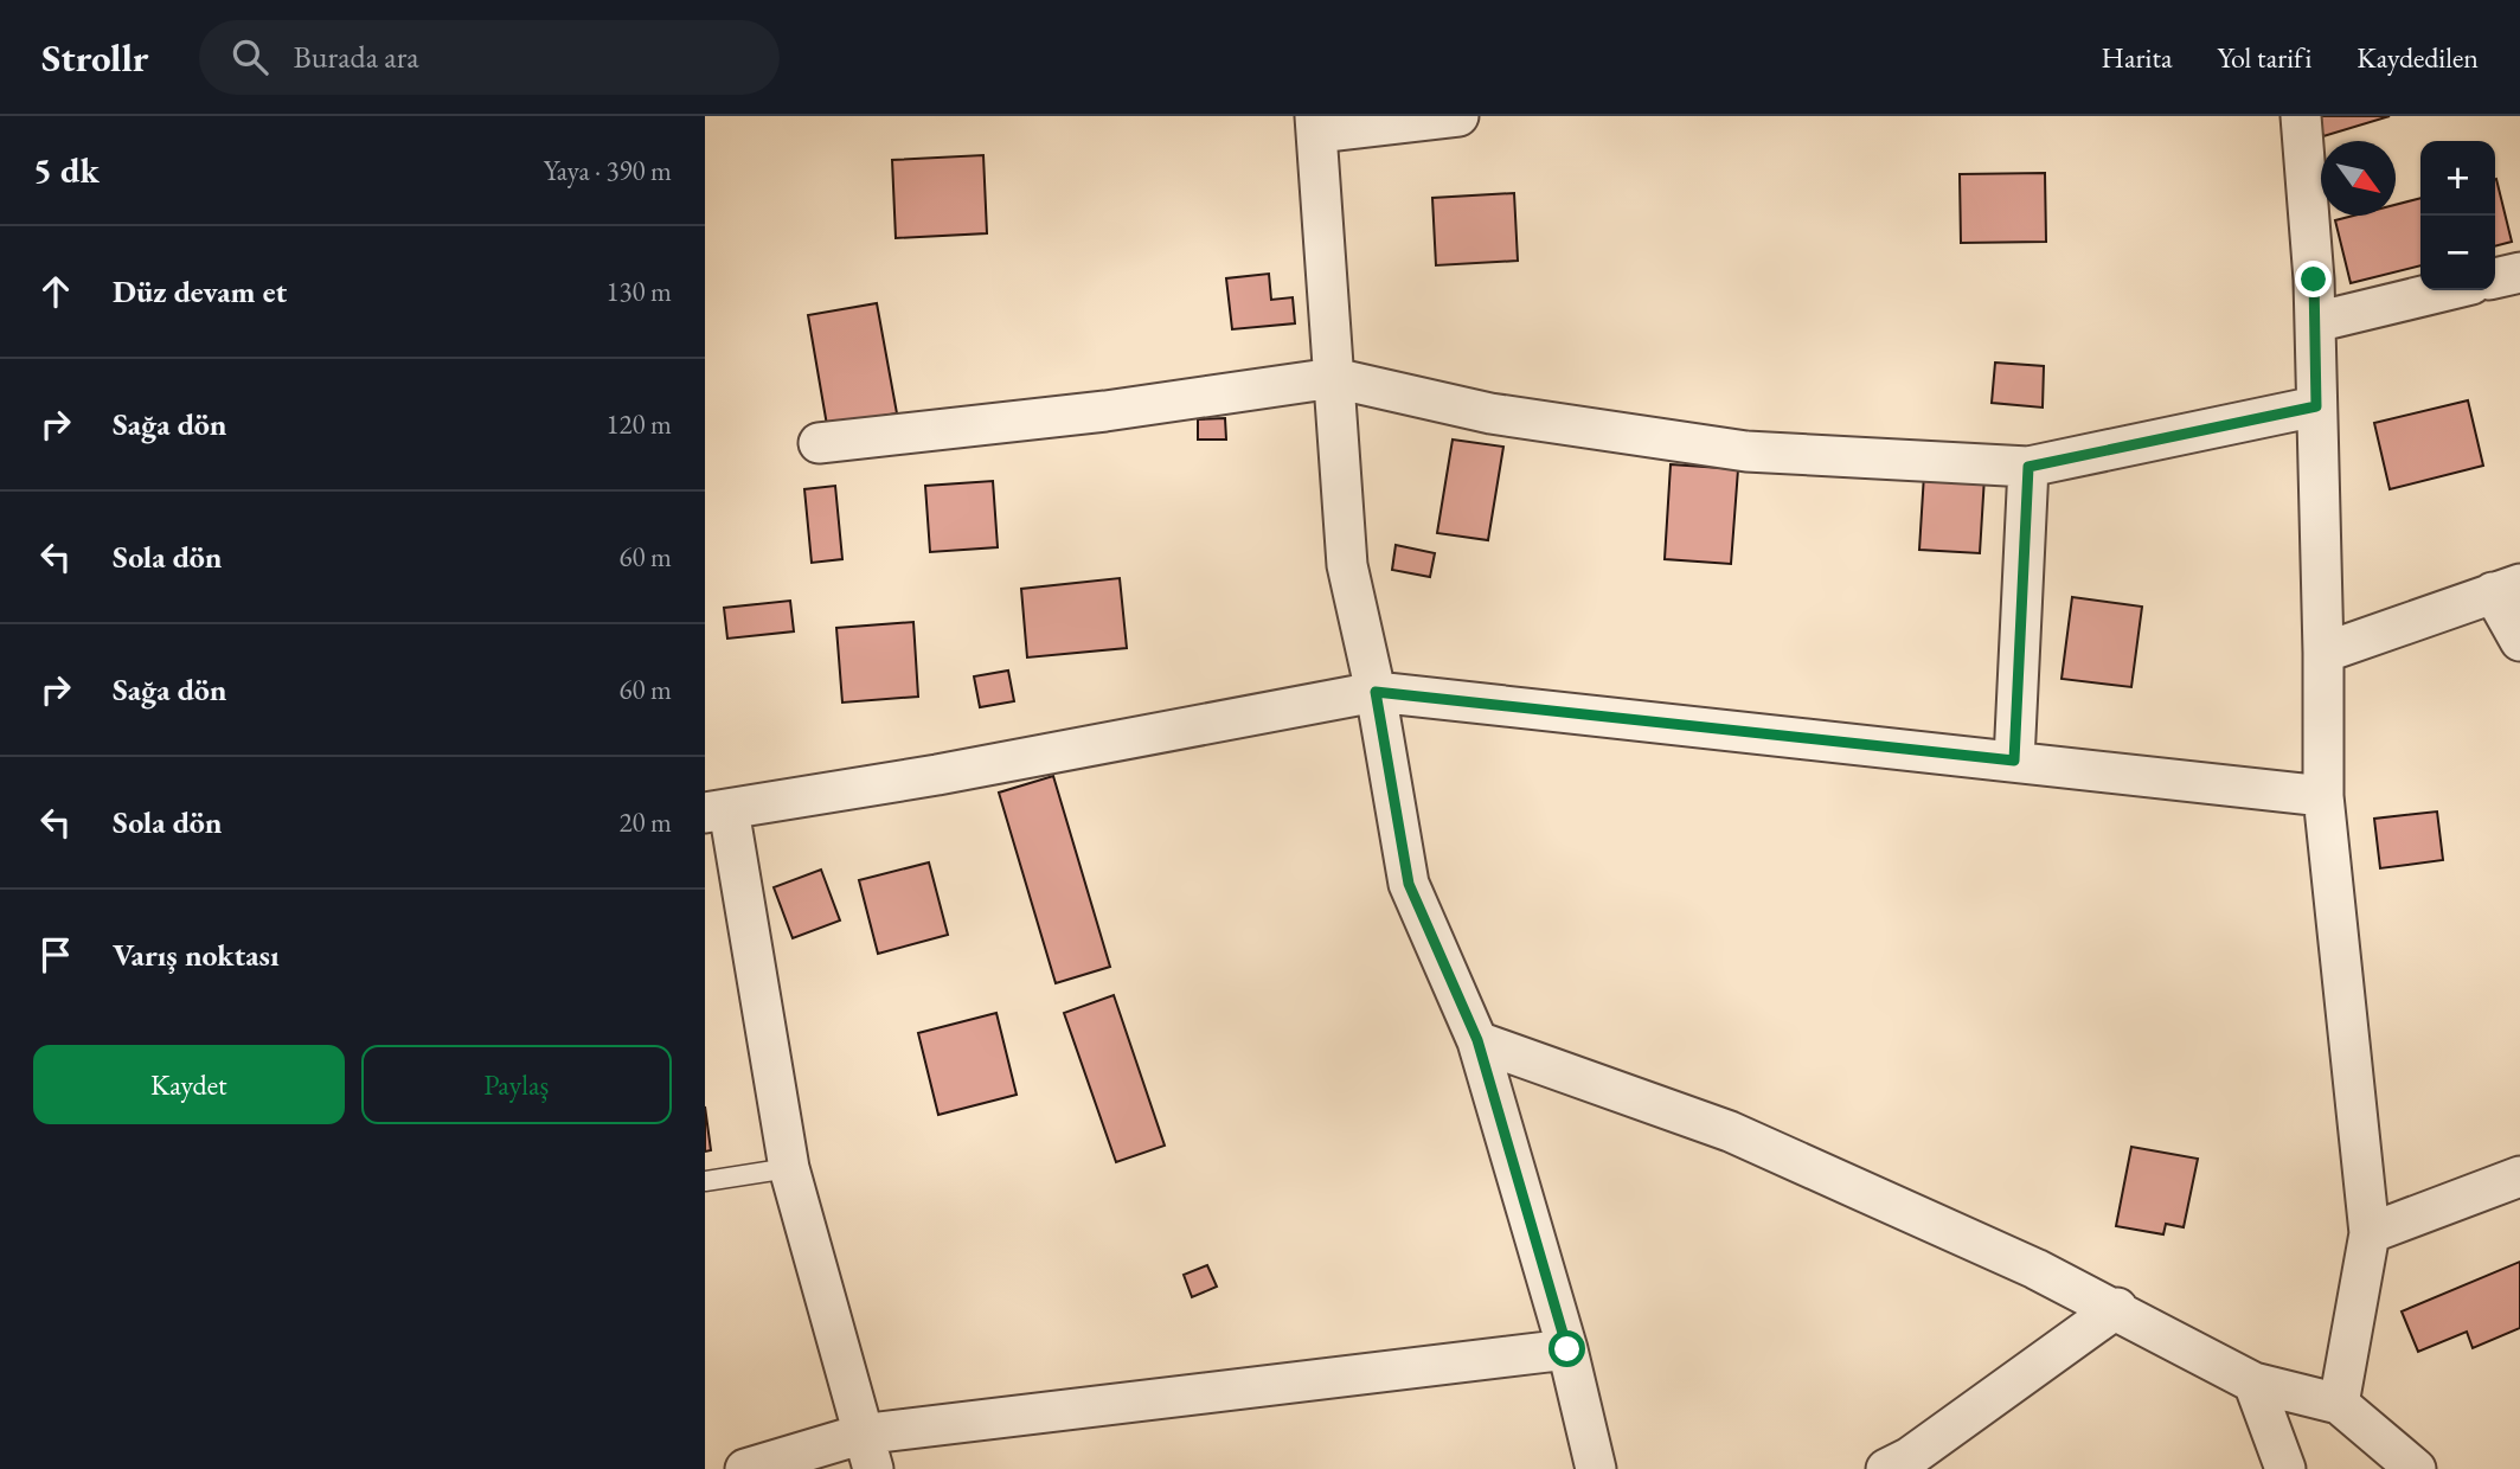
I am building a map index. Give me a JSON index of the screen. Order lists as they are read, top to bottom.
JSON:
{
  "north": "bottom right",
  "page": {
    "header": "Strollr",
    "search": "Burada ara",
    "nav": ["Harita", "Yol tarifi", "Kaydedilen"],
    "heading": ["5 dk", "Yaya · 390 m"],
    "map_buttons": ["+", "−"],
    "list": [
      ["Düz devam et", "130 m"],
      ["Sağa dön", "120 m"],
      ["Sola dön", "60 m"],
      ["Sağa dön", "60 m"],
      ["Sola dön", "20 m"],
      "Varış noktası"
    ],
    "buttons": ["Kaydet", "Paylaş"]
  }
}
